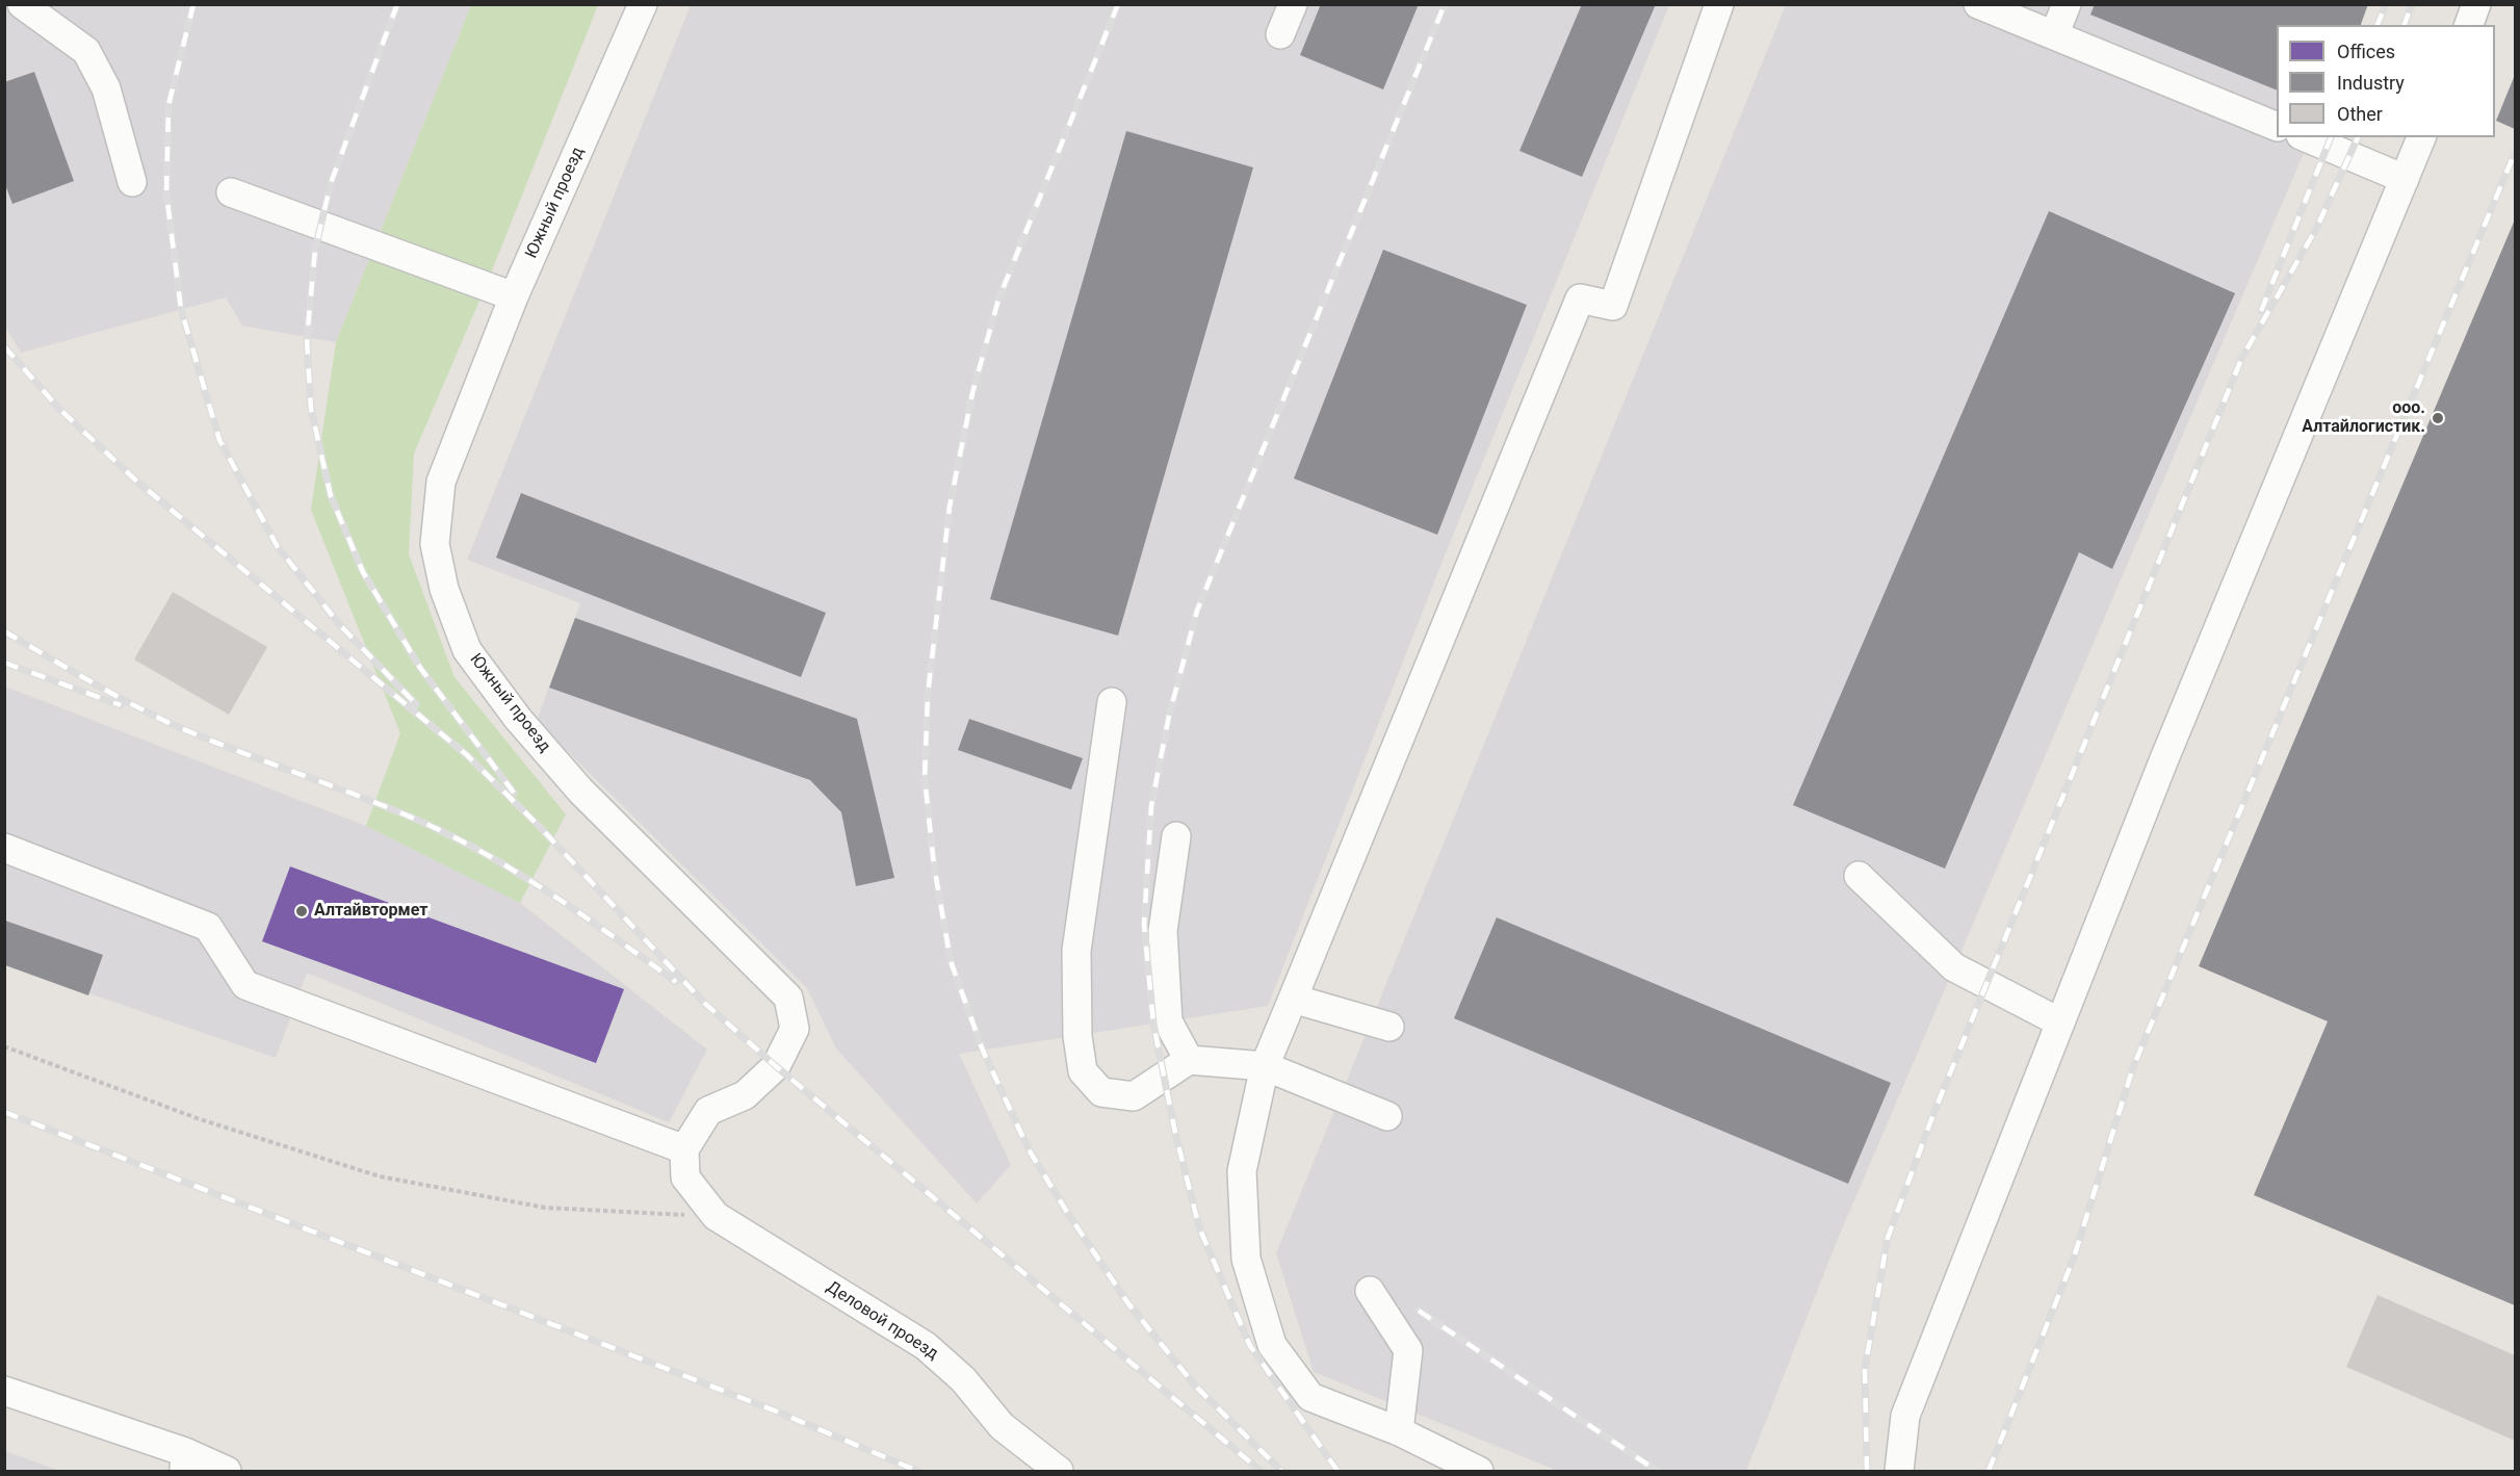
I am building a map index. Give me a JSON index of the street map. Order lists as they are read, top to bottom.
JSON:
{
  "streets": {
    "street": ["Южный проезд", "Деловой проезд"]
  },
  "places": ["ооо. Алтайлогистик.", "Алтайвтормет"],
  "legend": ["Offices", "Industry", "Other"]
}
